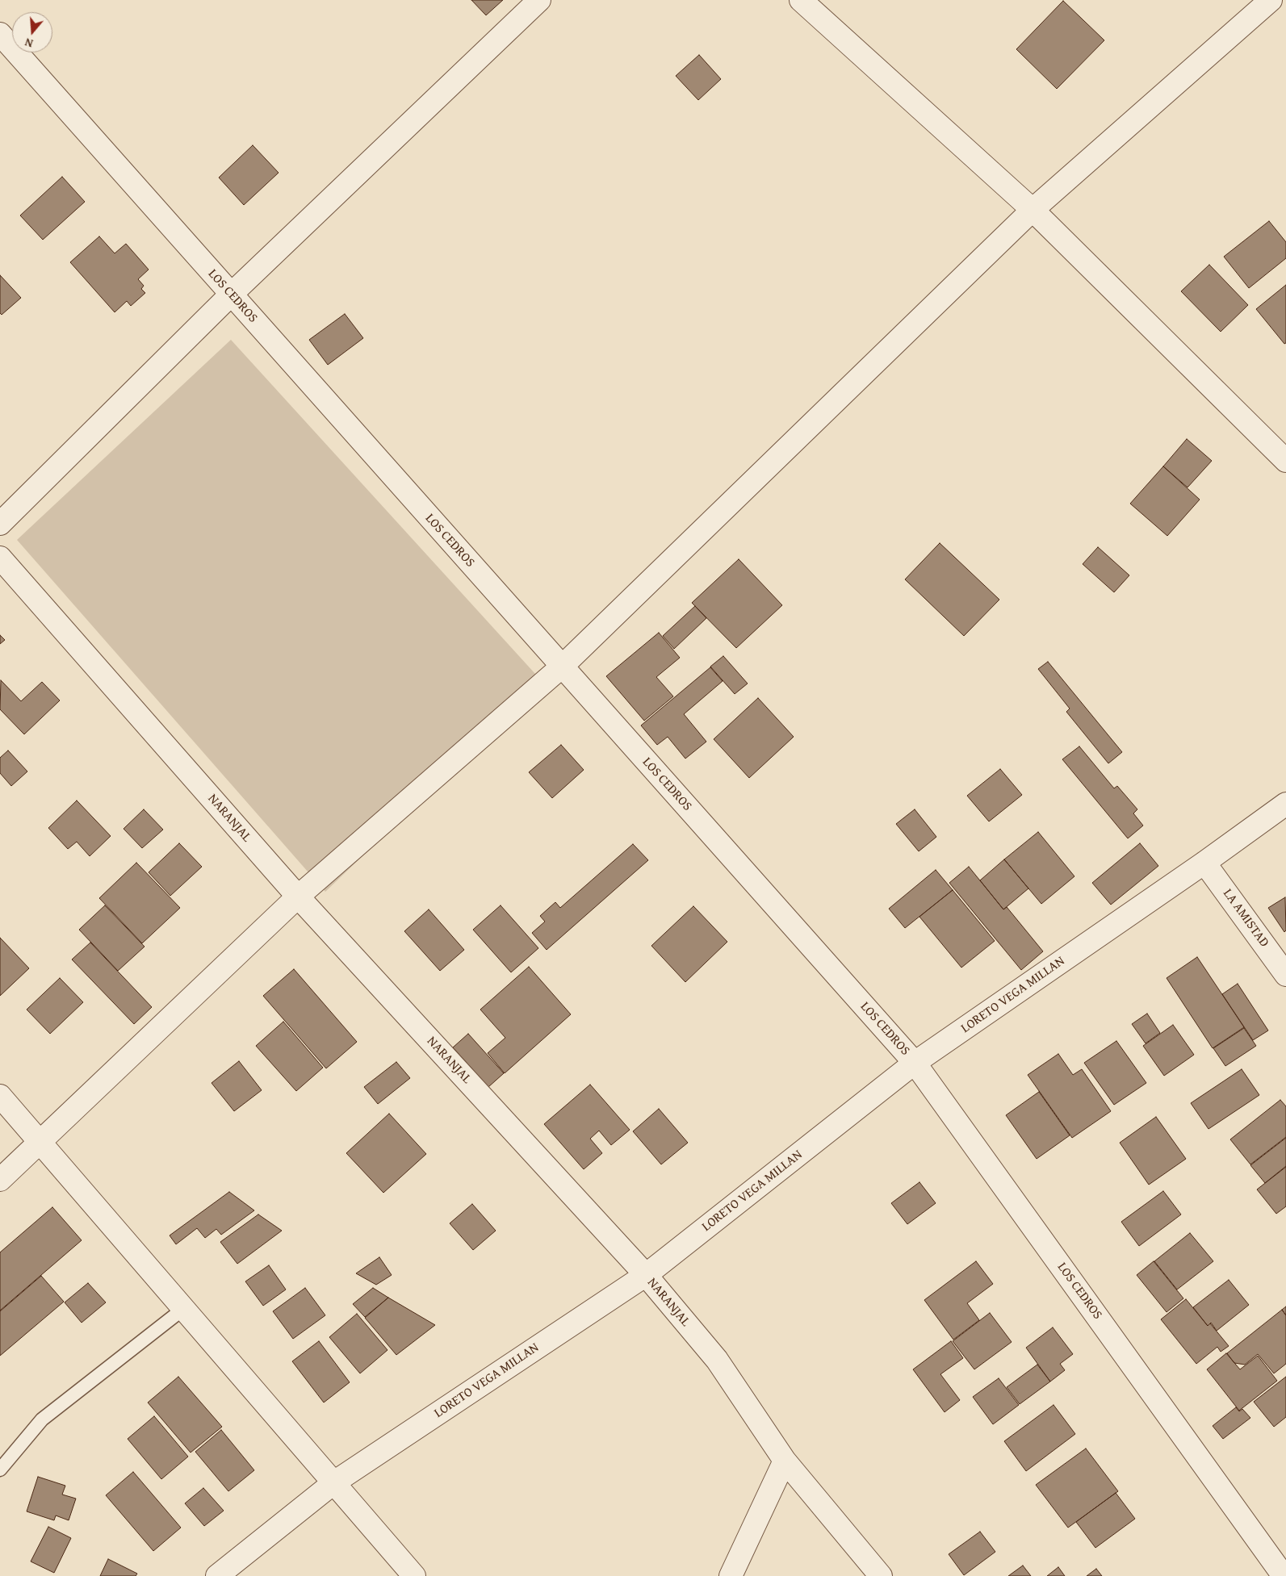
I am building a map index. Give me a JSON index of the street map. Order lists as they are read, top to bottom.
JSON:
{
  "streets": {
    "street": [
      "LOS CEDROS",
      "NARANJAL",
      "LA AMISTAD",
      "LORETO VEGA MILLAN"
    ]
  },
  "crossings": [
    ["LOS CEDROS", "LORETO VEGA MILLAN"],
    ["NARANJAL", "LORETO VEGA MILLAN"],
    ["LA AMISTAD", "LORETO VEGA MILLAN"]
  ],
  "north": "bottom"
}
